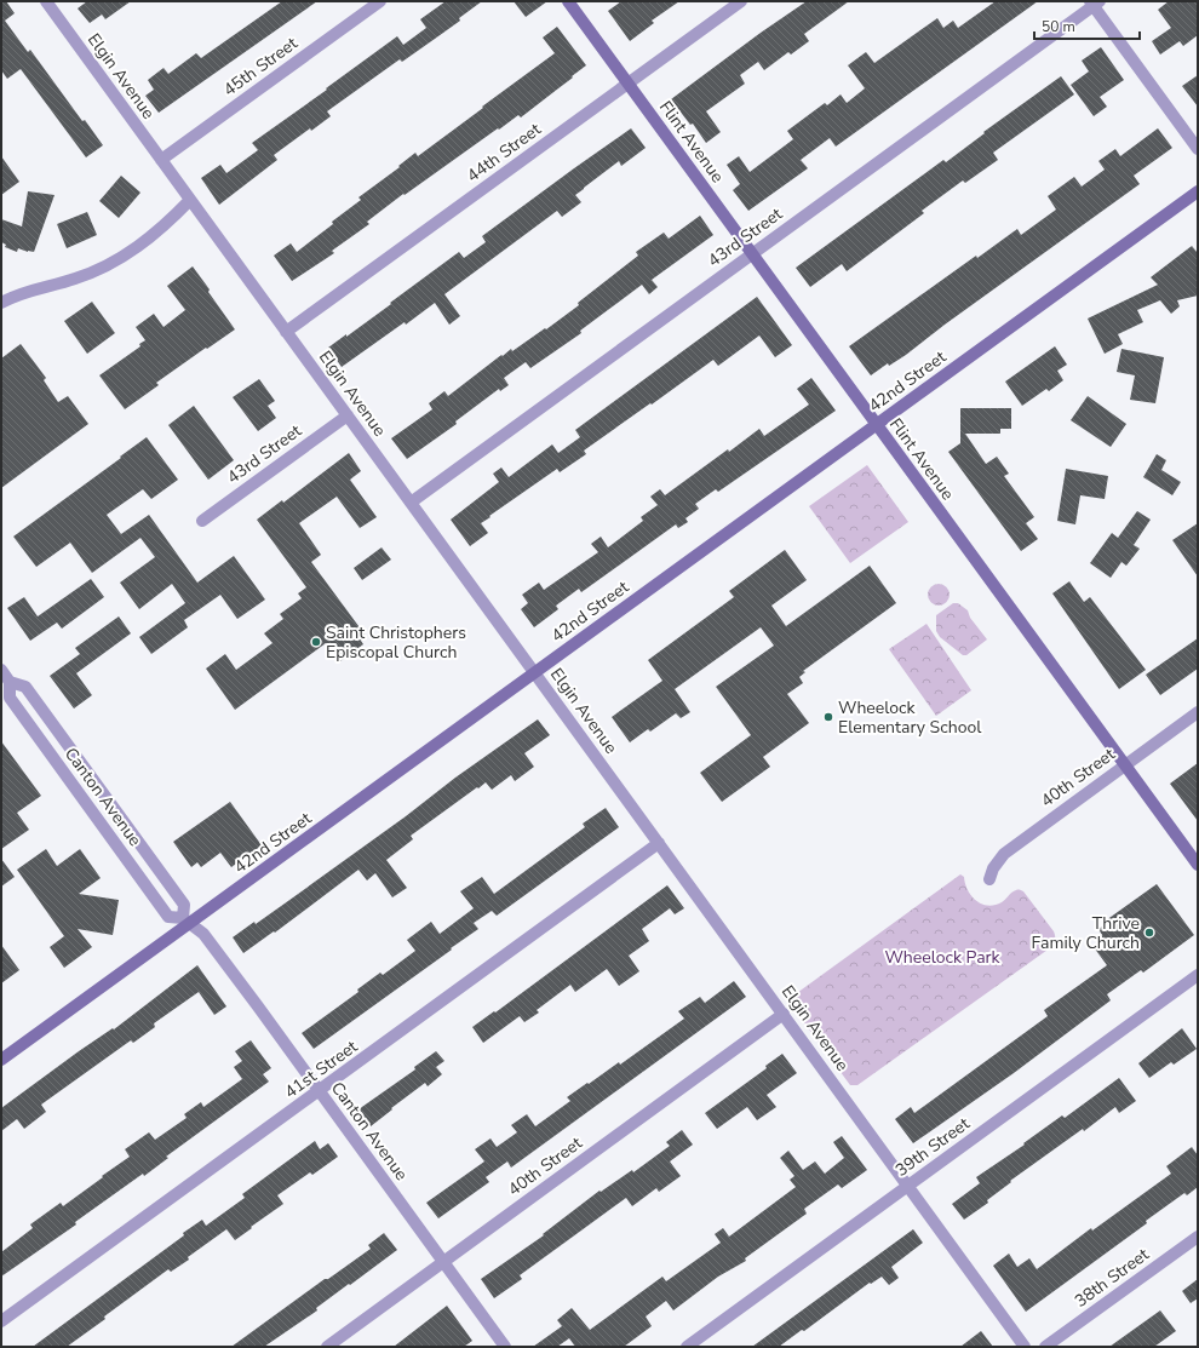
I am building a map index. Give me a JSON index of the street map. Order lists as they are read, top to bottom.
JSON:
{
  "streets": {
    "street": [
      "45th Street",
      "Elgin Avenue",
      "Flint Avenue",
      "44th Street",
      "43rd Street",
      "42nd Street",
      "40th Street",
      "Canton Avenue",
      "41st Street",
      "39th Street",
      "38th Street"
    ]
  },
  "crossings": [
    ["45th Street", "Elgin Avenue"],
    ["Elgin Avenue", "44th Street"],
    ["Elgin Avenue", "43rd Street"],
    ["Elgin Avenue", "42nd Street"],
    ["Elgin Avenue", "40th Street"],
    ["Elgin Avenue", "41st Street"],
    ["Elgin Avenue", "39th Street"],
    ["Flint Avenue", "44th Street"],
    ["Flint Avenue", "43rd Street"],
    ["Flint Avenue", "42nd Street"],
    ["Flint Avenue", "40th Street"],
    ["42nd Street", "Canton Avenue"],
    ["40th Street", "Canton Avenue"],
    ["Canton Avenue", "41st Street"]
  ],
  "parks": ["Wheelock Park"],
  "places": ["Saint Christophers Episcopal Church", "Wheelock Elementary School", "Thrive Family Church"],
  "scale_bar": "50 m"
}
